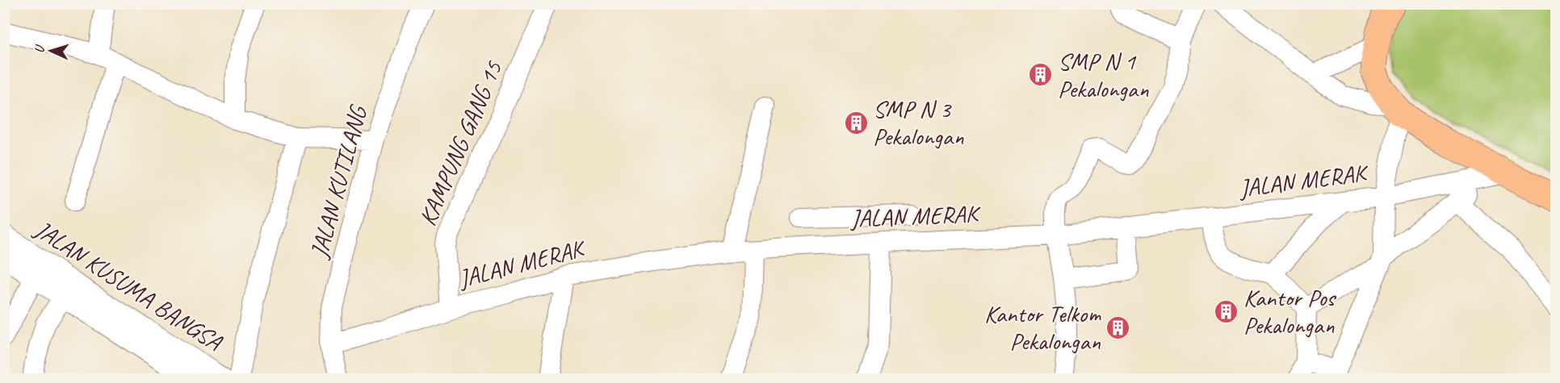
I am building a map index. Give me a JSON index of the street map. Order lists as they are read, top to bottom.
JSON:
{
  "streets": {
    "street": [
      "KAMPUNG GANG 15",
      "JALAN MERAK",
      "JALAN KUTILANG",
      "JALAN KUSUMA BANGSA"
    ]
  },
  "crossings": [
    ["KAMPUNG GANG 15", "JALAN MERAK"],
    ["JALAN MERAK", "JALAN KUTILANG"]
  ],
  "places": {
    "building": [
      "SMP N 1 Pekalongan",
      "SMP N 3 Pekalongan",
      "Kantor Pos Pekalongan",
      "Kantor Telkom Pekalongan"
    ]
  },
  "north": "left"
}
